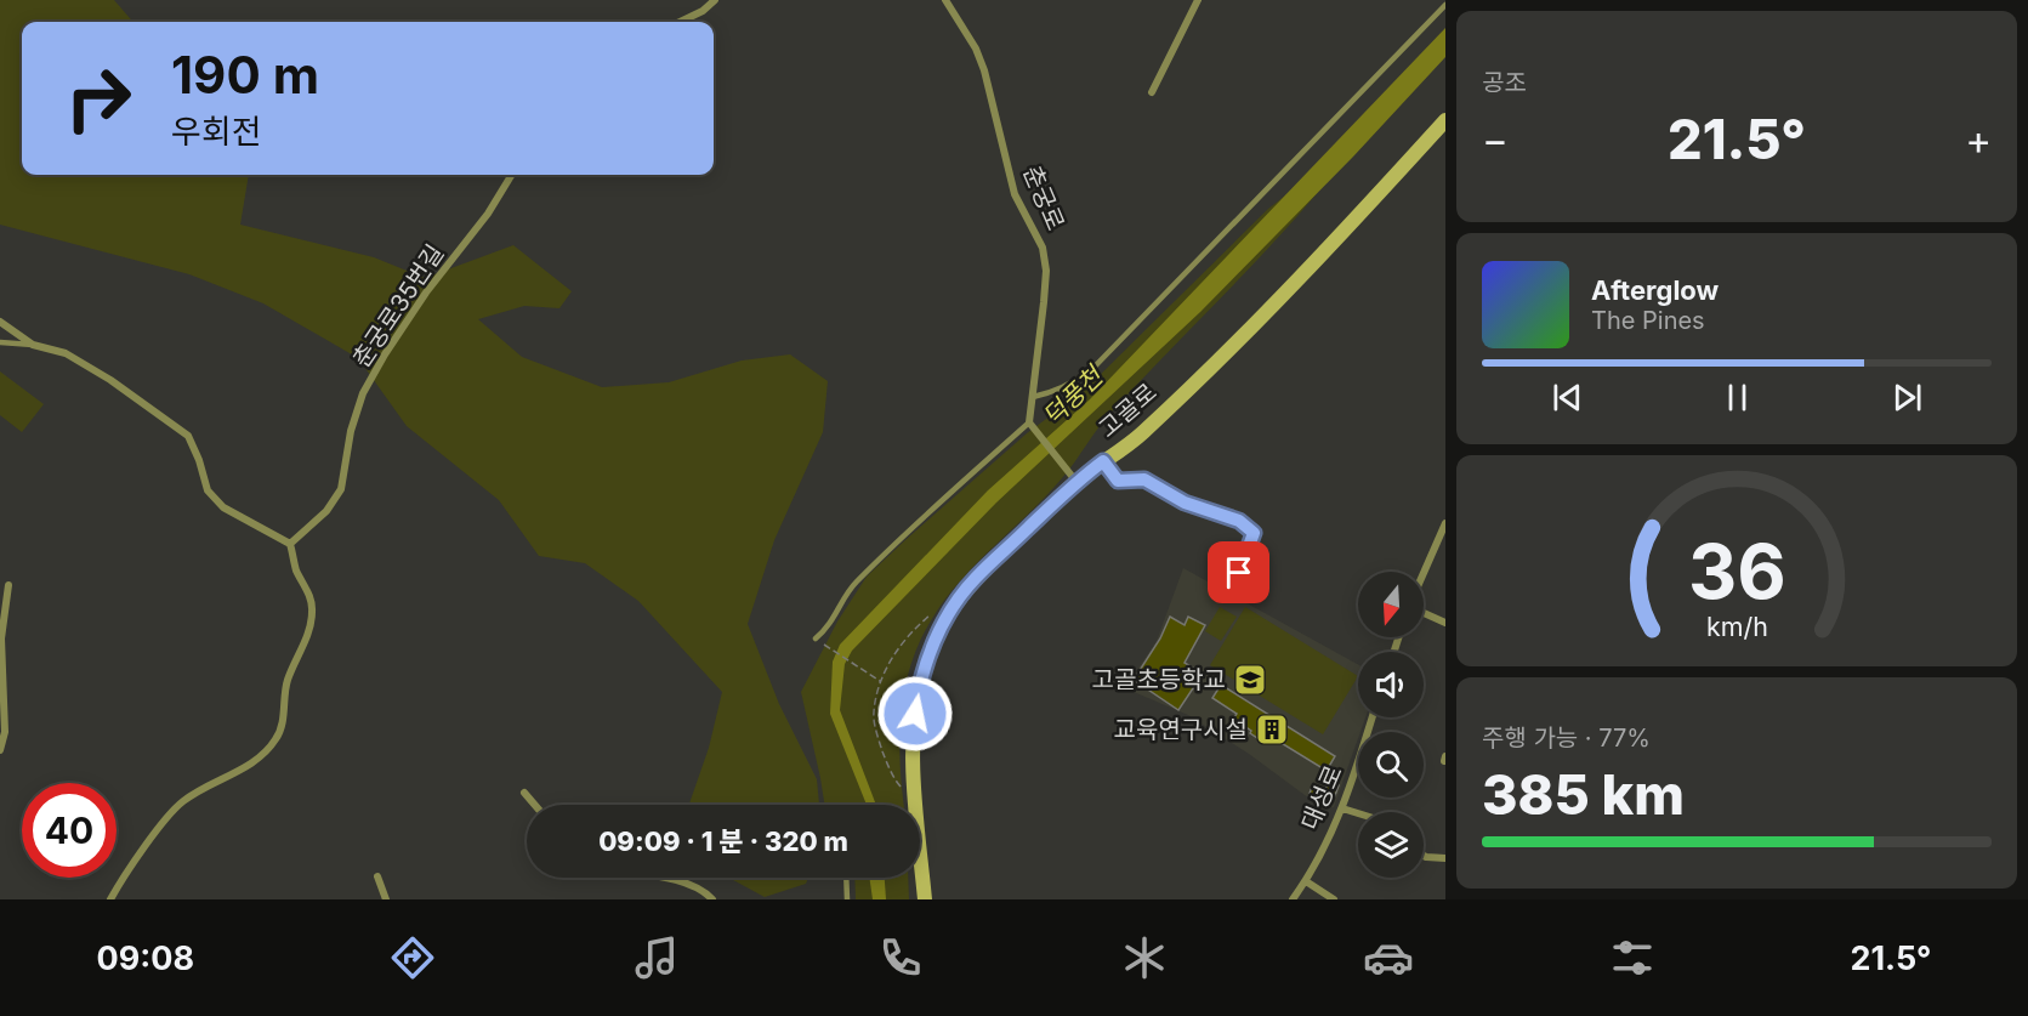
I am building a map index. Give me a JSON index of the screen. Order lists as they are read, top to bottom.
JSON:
{
  "streets": {
    "street": [
      "춘궁로",
      "춘궁로35번길",
      "고골로",
      "대성로"
    ]
  },
  "water": ["덕풍천"],
  "places": {
    "school or university": ["고골초등학교"],
    "building": ["교육연구시설"]
  },
  "north": "bottom",
  "page": {
    "tile": [
      "공조",
      ["주행 가능 · 77%", "385 km"]
    ],
    "turn": ["190 m", "우회전"],
    "heat": ["−", "21.5°", "+"],
    "song": ["Afterglow", "The Pines"],
    "limit": "40",
    "trip": "09:09 · 1 분 · 320 m",
    "tabs": ["09:08", "21.5°"],
    "gauge": ["36", "km/h"]
  }
}
